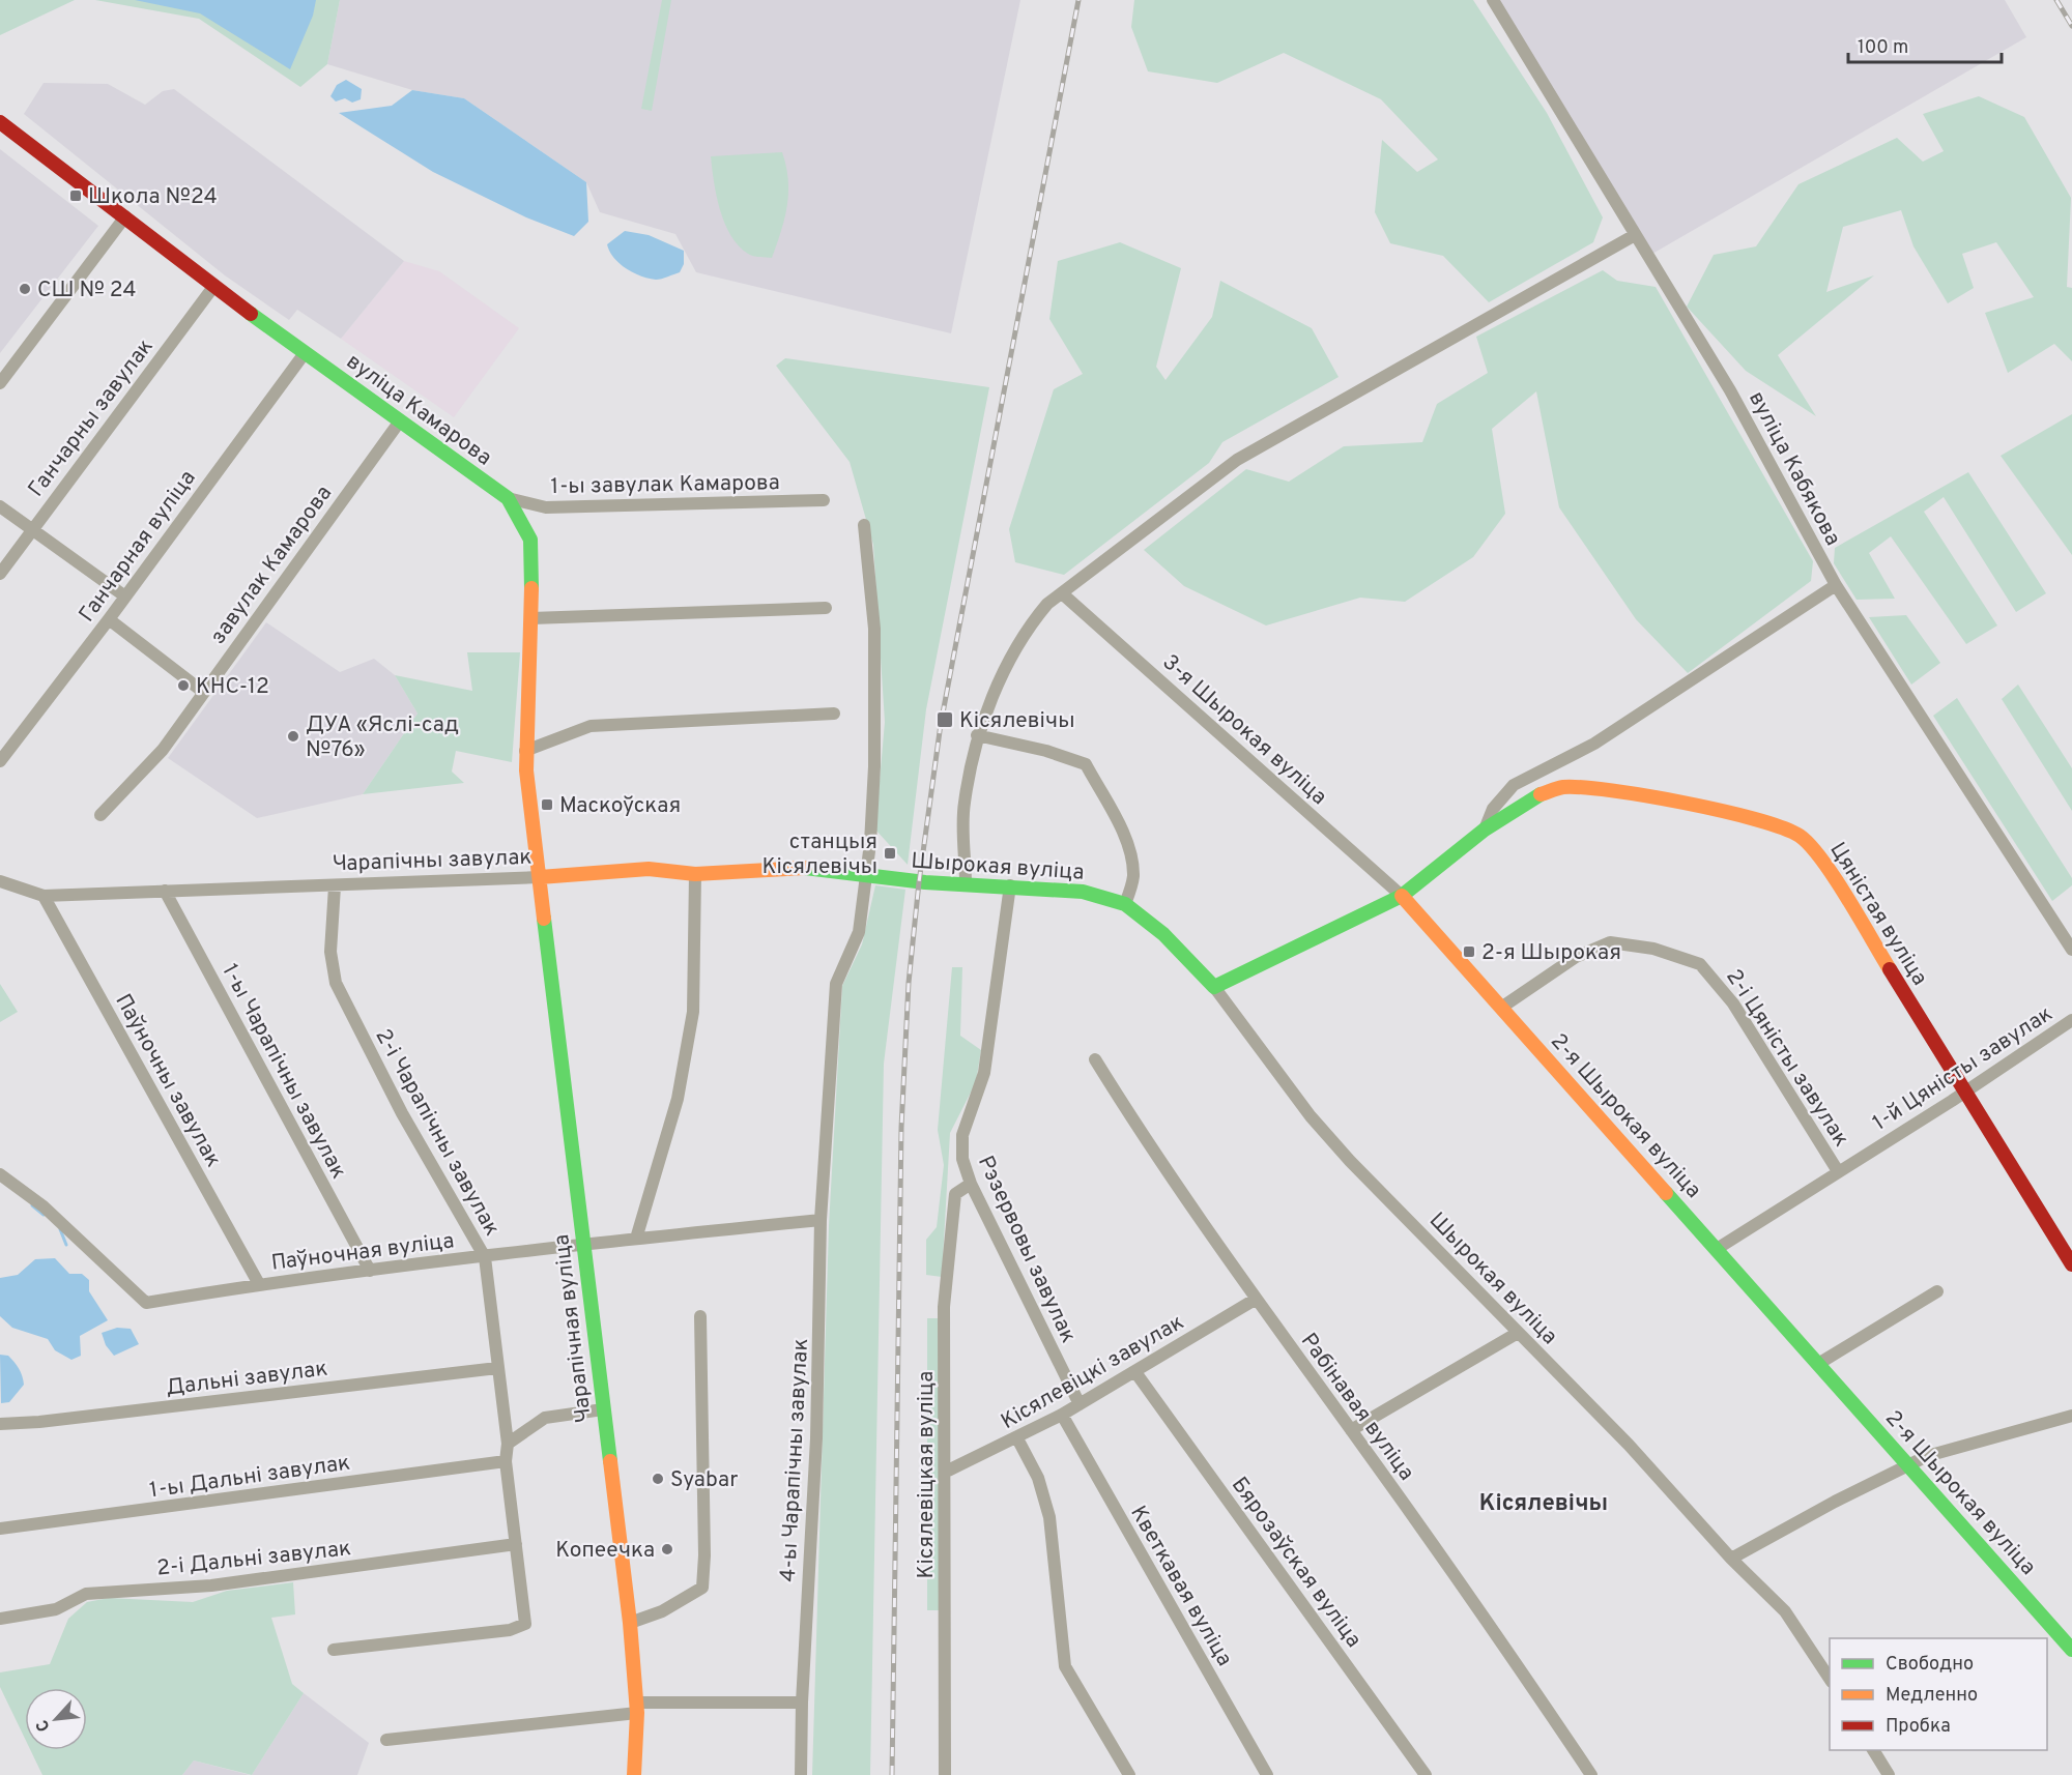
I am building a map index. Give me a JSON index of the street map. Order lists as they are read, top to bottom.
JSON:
{
  "streets": {
    "street": [
      "вуліца Камарова",
      "Ганчарны завулак",
      "вуліца Кабякова",
      "1-ы завулак Камарова",
      "Ганчарная вуліца",
      "завулак Камарова",
      "3-я Шырокая вуліца",
      "Чарапічны завулак",
      "Шырокая вуліца",
      "Цяністая вуліца",
      "2-і Цяністы завулак",
      "1-й Цяністы завулак",
      "1-ы Чарапічны завулак",
      "Паўночны завулак",
      "2-я Шырокая вуліца",
      "2-і Чарапічны завулак",
      "Рэзервовы завулак",
      "Паўночная вуліца",
      "Чарапічная вуліца",
      "Кісялевіцкі завулак",
      "Дальні завулак",
      "Рабінавая вуліца",
      "4-ы Чарапічны завулак",
      "Кісялевіцкая вуліца",
      "1-ы Дальні завулак",
      "2-і Дальні завулак",
      "Бярозаўская вуліца",
      "Кветкавая вуліца"
    ]
  },
  "crossings": [
    ["вуліца Камарова", "Ганчарны завулак"],
    ["вуліца Камарова", "1-ы завулак Камарова"],
    ["вуліца Камарова", "Ганчарная вуліца"],
    ["вуліца Камарова", "завулак Камарова"],
    ["вуліца Камарова", "Чарапічны завулак"],
    ["вуліца Камарова", "Чарапічная вуліца"],
    ["3-я Шырокая вуліца", "Цяністая вуліца"],
    ["3-я Шырокая вуліца", "2-я Шырокая вуліца"],
    ["Чарапічны завулак", "Шырокая вуліца"],
    ["Чарапічны завулак", "1-ы Чарапічны завулак"],
    ["Чарапічны завулак", "Паўночны завулак"],
    ["Чарапічны завулак", "2-і Чарапічны завулак"],
    ["Чарапічны завулак", "Чарапічная вуліца"],
    ["Чарапічны завулак", "4-ы Чарапічны завулак"],
    ["Шырокая вуліца", "Цяністая вуліца"],
    ["Шырокая вуліца", "Рэзервовы завулак"],
    ["Шырокая вуліца", "4-ы Чарапічны завулак"],
    ["Цяністая вуліца", "1-й Цяністы завулак"],
    ["Цяністая вуліца", "2-я Шырокая вуліца"],
    ["2-і Цяністы завулак", "1-й Цяністы завулак"],
    ["2-і Цяністы завулак", "2-я Шырокая вуліца"],
    ["1-й Цяністы завулак", "2-я Шырокая вуліца"],
    ["1-ы Чарапічны завулак", "Паўночная вуліца"],
    ["Паўночны завулак", "Паўночная вуліца"],
    ["2-і Чарапічны завулак", "Паўночная вуліца"],
    ["2-і Чарапічны завулак", "Дальні завулак"],
    ["2-і Чарапічны завулак", "1-ы Дальні завулак"],
    ["2-і Чарапічны завулак", "2-і Дальні завулак"],
    ["Рэзервовы завулак", "Кісялевіцкі завулак"],
    ["Рэзервовы завулак", "Кісялевіцкая вуліца"],
    ["Паўночная вуліца", "Чарапічная вуліца"],
    ["Кісялевіцкі завулак", "Рабінавая вуліца"],
    ["Кісялевіцкі завулак", "Кісялевіцкая вуліца"],
    ["Кісялевіцкі завулак", "Бярозаўская вуліца"],
    ["Кісялевіцкі завулак", "Кветкавая вуліца"]
  ],
  "districts": ["Кісялевічы"],
  "places": {
    "transit": [
      "Школа №24",
      "Кісялевічы",
      "Маскоўская",
      "станцыя Кісялевічы",
      "2-я Шырокая"
    ],
    "other": [
      "СШ № 24",
      "КНС-12",
      "ДУА «Яслі-сад №76»",
      "Syabar",
      "Копеечка"
    ]
  },
  "legend": ["Свободно", "Медленно", "Пробка"],
  "scale_bar": "100 m",
  "north": "bottom left"
}
